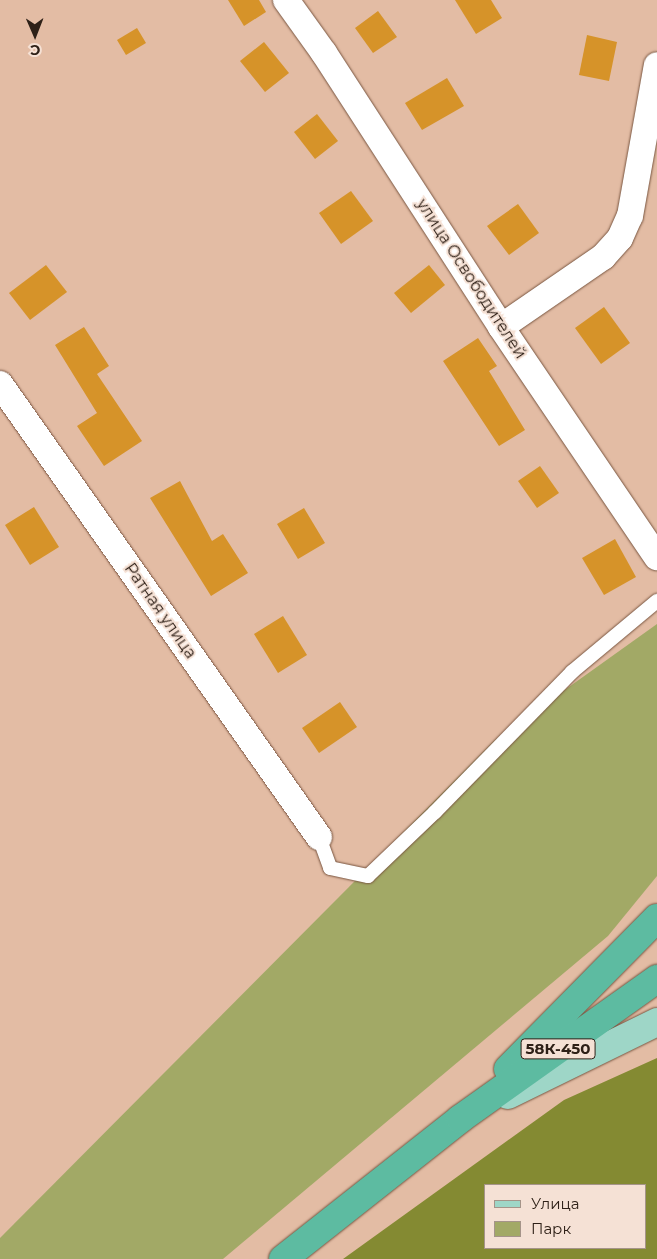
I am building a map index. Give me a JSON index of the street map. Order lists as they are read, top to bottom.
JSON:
{
  "streets": {
    "highway": ["58К-450"],
    "street": ["улица Освободителей", "Ратная улица"]
  },
  "legend": ["Улица", "Парк"],
  "north": "bottom"
}
